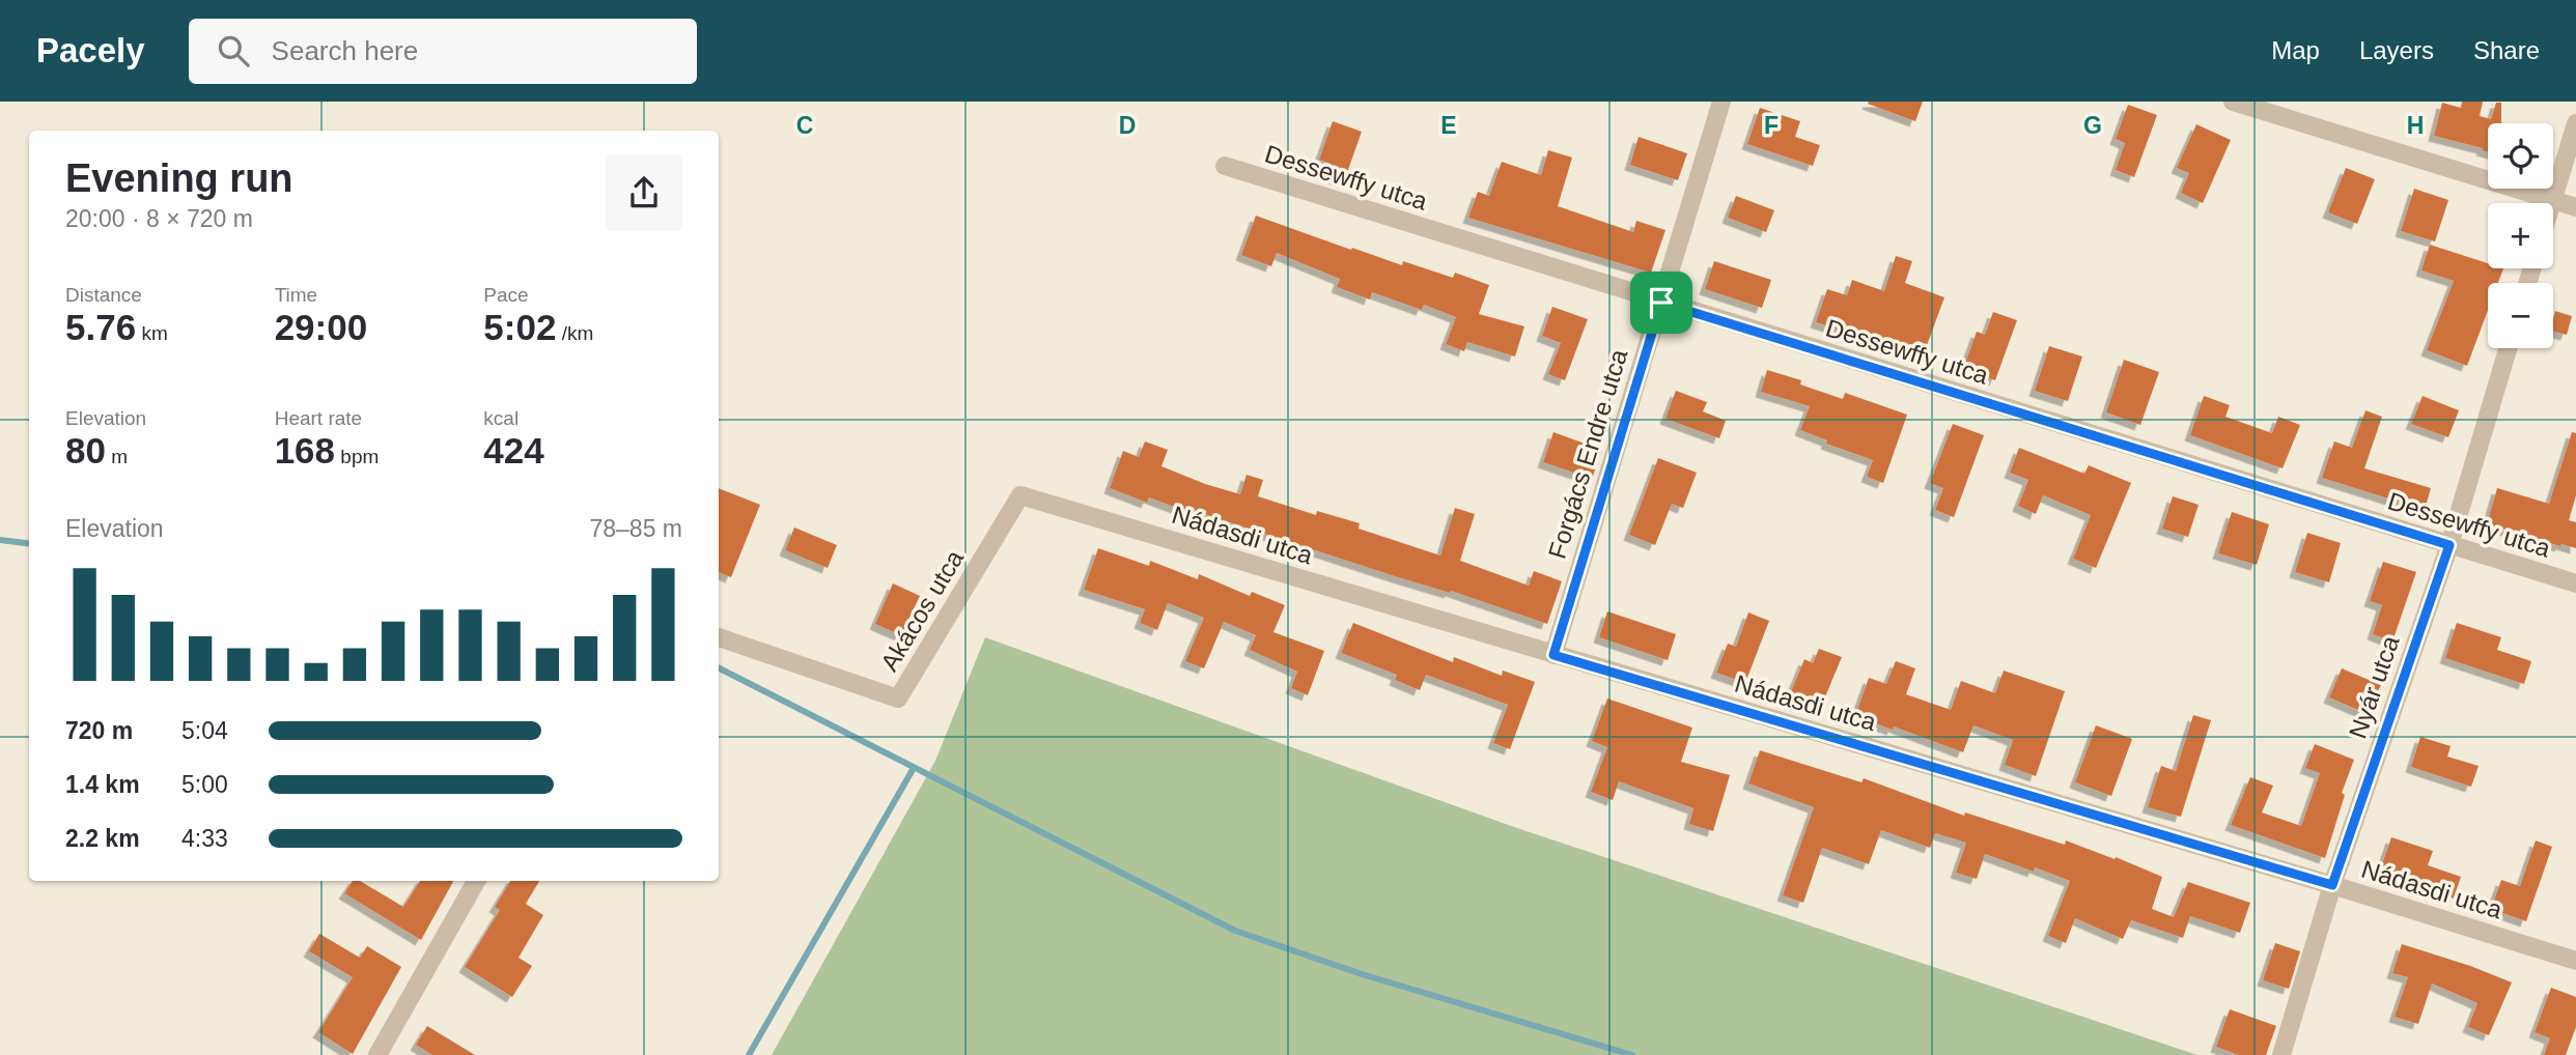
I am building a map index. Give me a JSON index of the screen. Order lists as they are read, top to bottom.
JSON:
{
  "streets": {
    "street": [
      "Dessewffy utca",
      "Forgács Endre utca",
      "Nádasdi utca",
      "Akácos utca",
      "Nyár utca"
    ]
  },
  "crossings": [
    ["Dessewffy utca", "Forgács Endre utca"],
    ["Dessewffy utca", "Nyár utca"],
    ["Forgács Endre utca", "Nádasdi utca"],
    ["Nádasdi utca", "Akácos utca"],
    ["Nádasdi utca", "Nyár utca"]
  ],
  "page": {
    "header": "Pacely",
    "search": "Search here",
    "nav": ["Map", "Layers", "Share"],
    "map_buttons": ["+", "−"],
    "heading": ["Evening run", "20:00 · 8 × 720 m"],
    "stats": [
      ["Distance", "5.76 km"],
      ["Time", "29:00"],
      ["Pace", "5:02 /km"],
      ["Elevation", "80 m"],
      ["Heart rate", "168 bpm"],
      ["kcal", "424"]
    ],
    "chart": ["Elevation", "78–85 m"],
    "list": [
      {
        "name": "720 m",
        "note": "5:04"
      },
      {
        "name": "1.4 km",
        "note": "5:00"
      },
      {
        "name": "2.2 km",
        "note": "4:33"
      }
    ]
  },
  "grid": {
    "columns": [
      "C",
      "D",
      "E",
      "F",
      "G",
      "H"
    ]
  }
}
